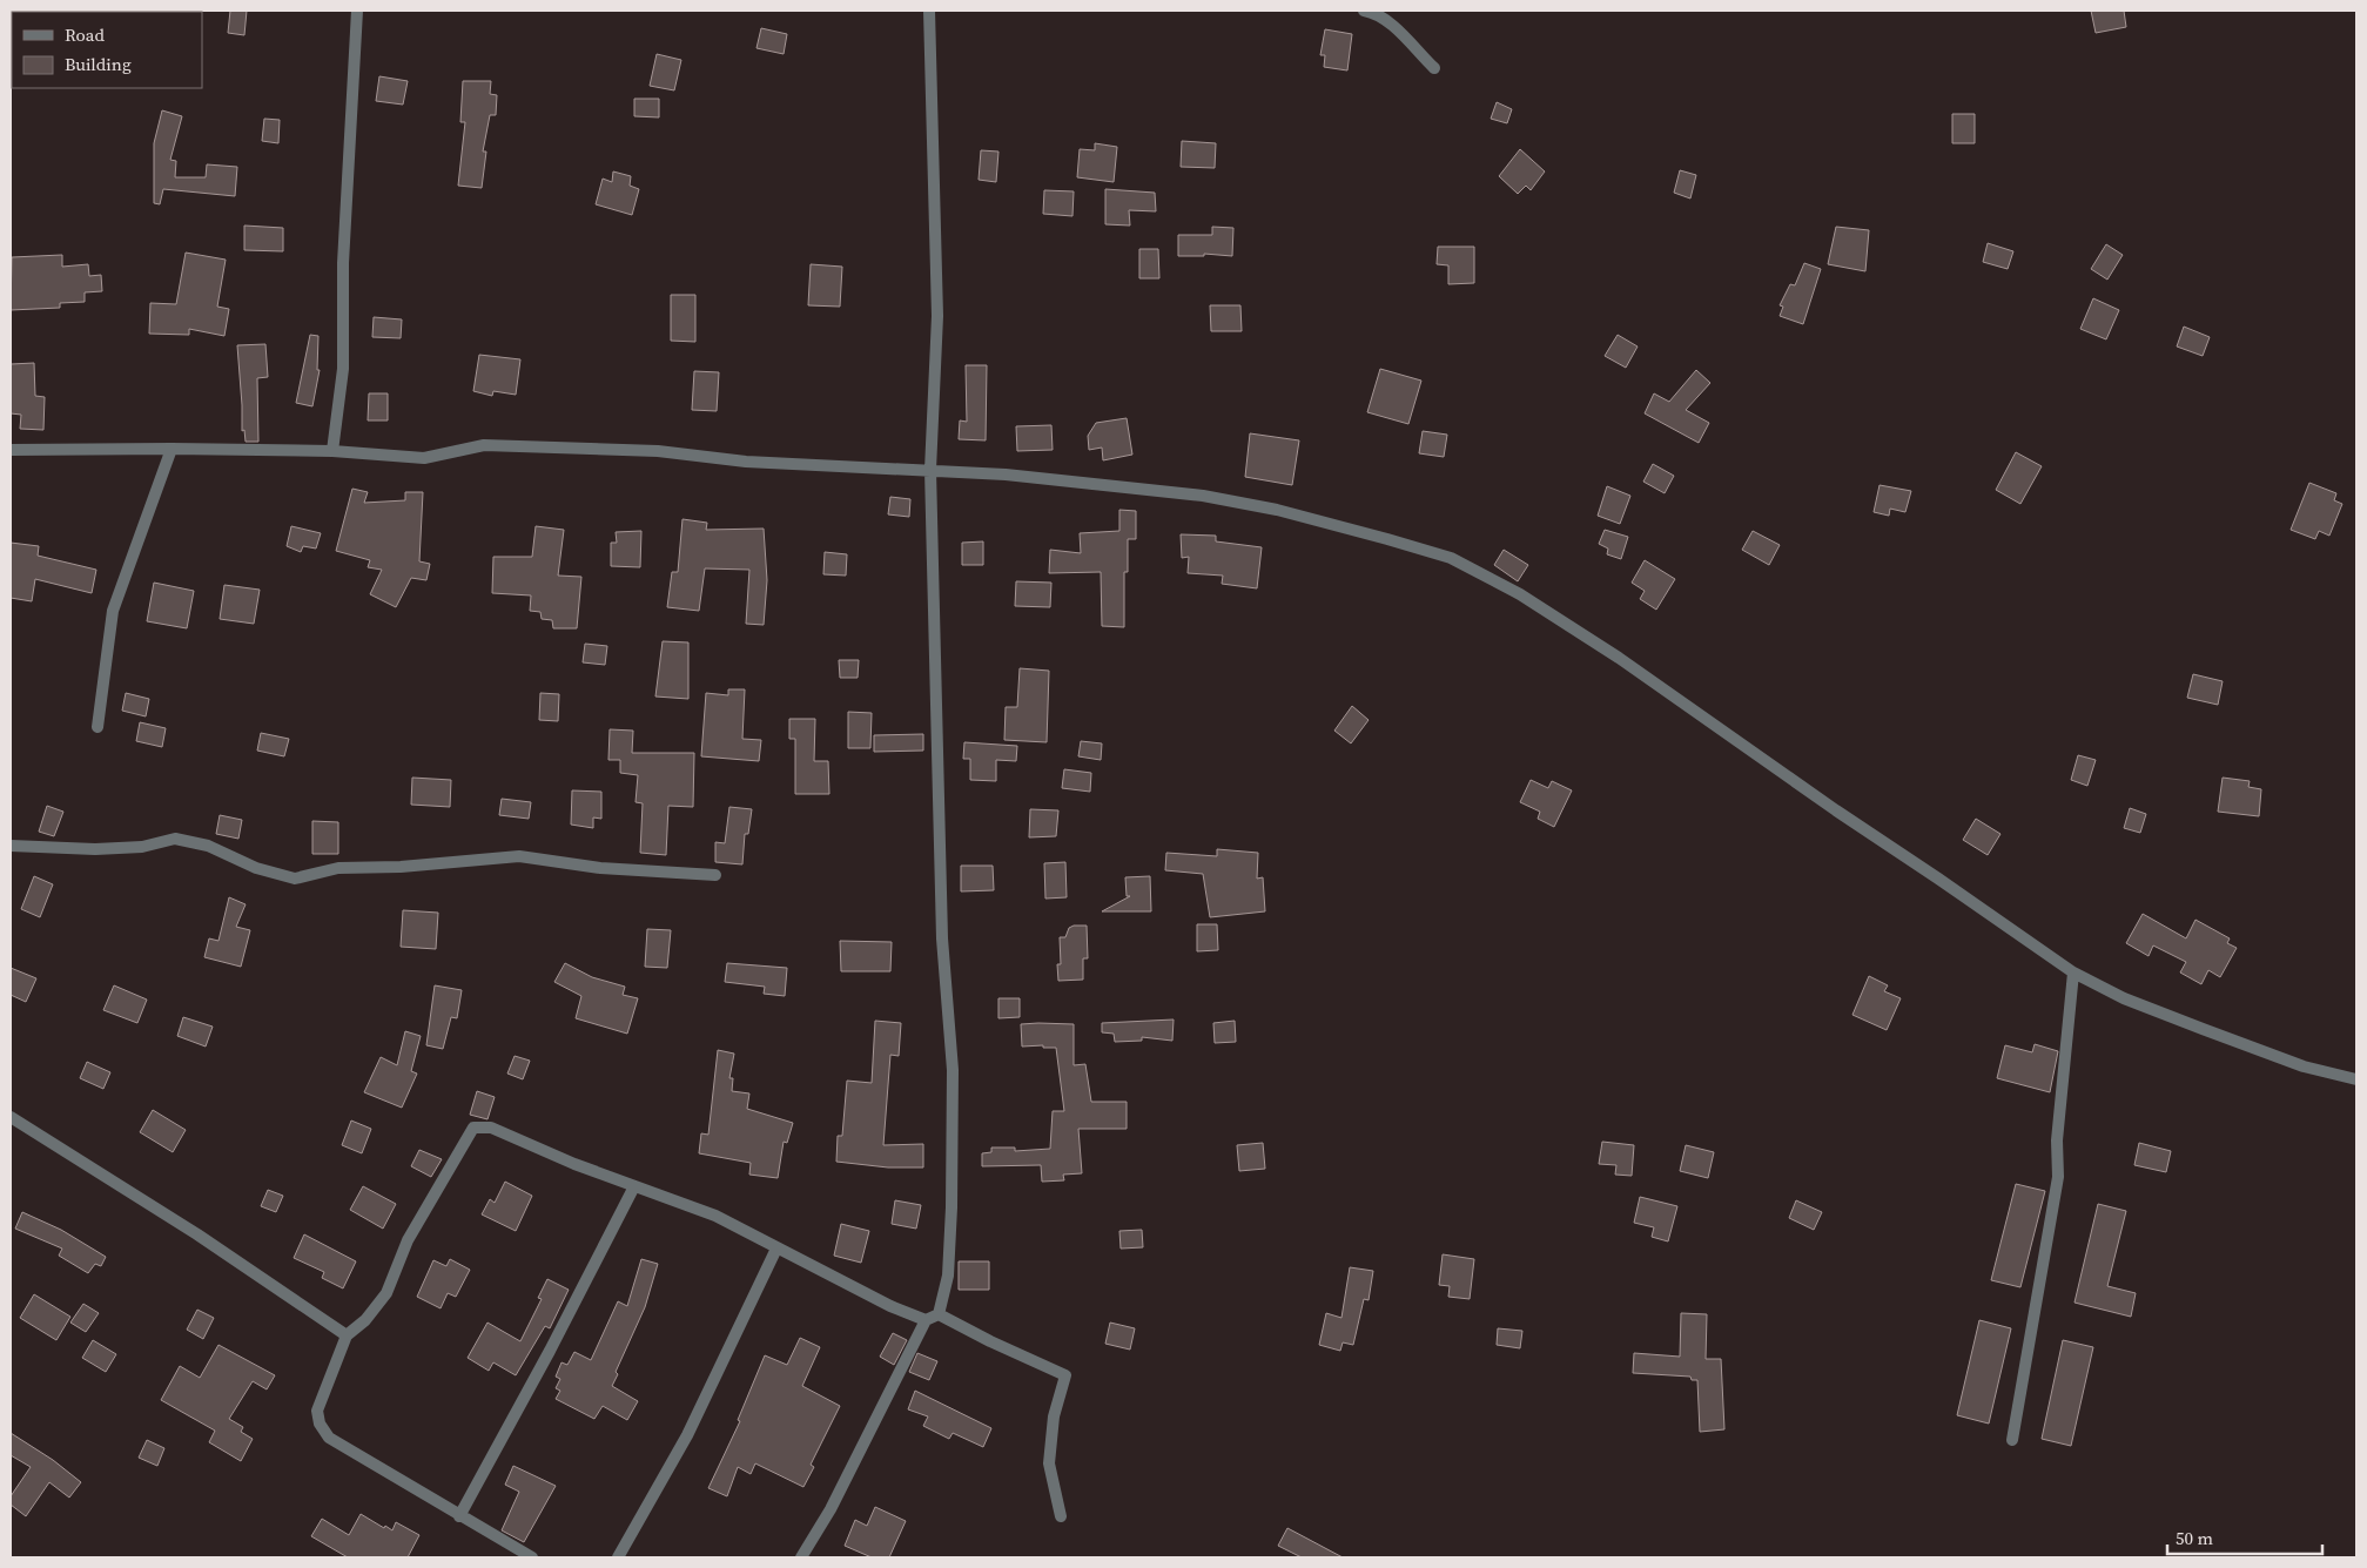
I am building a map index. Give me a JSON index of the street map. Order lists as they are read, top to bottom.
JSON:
{
  "legend": ["Road", "Building"],
  "scale_bar": "50 m"
}
